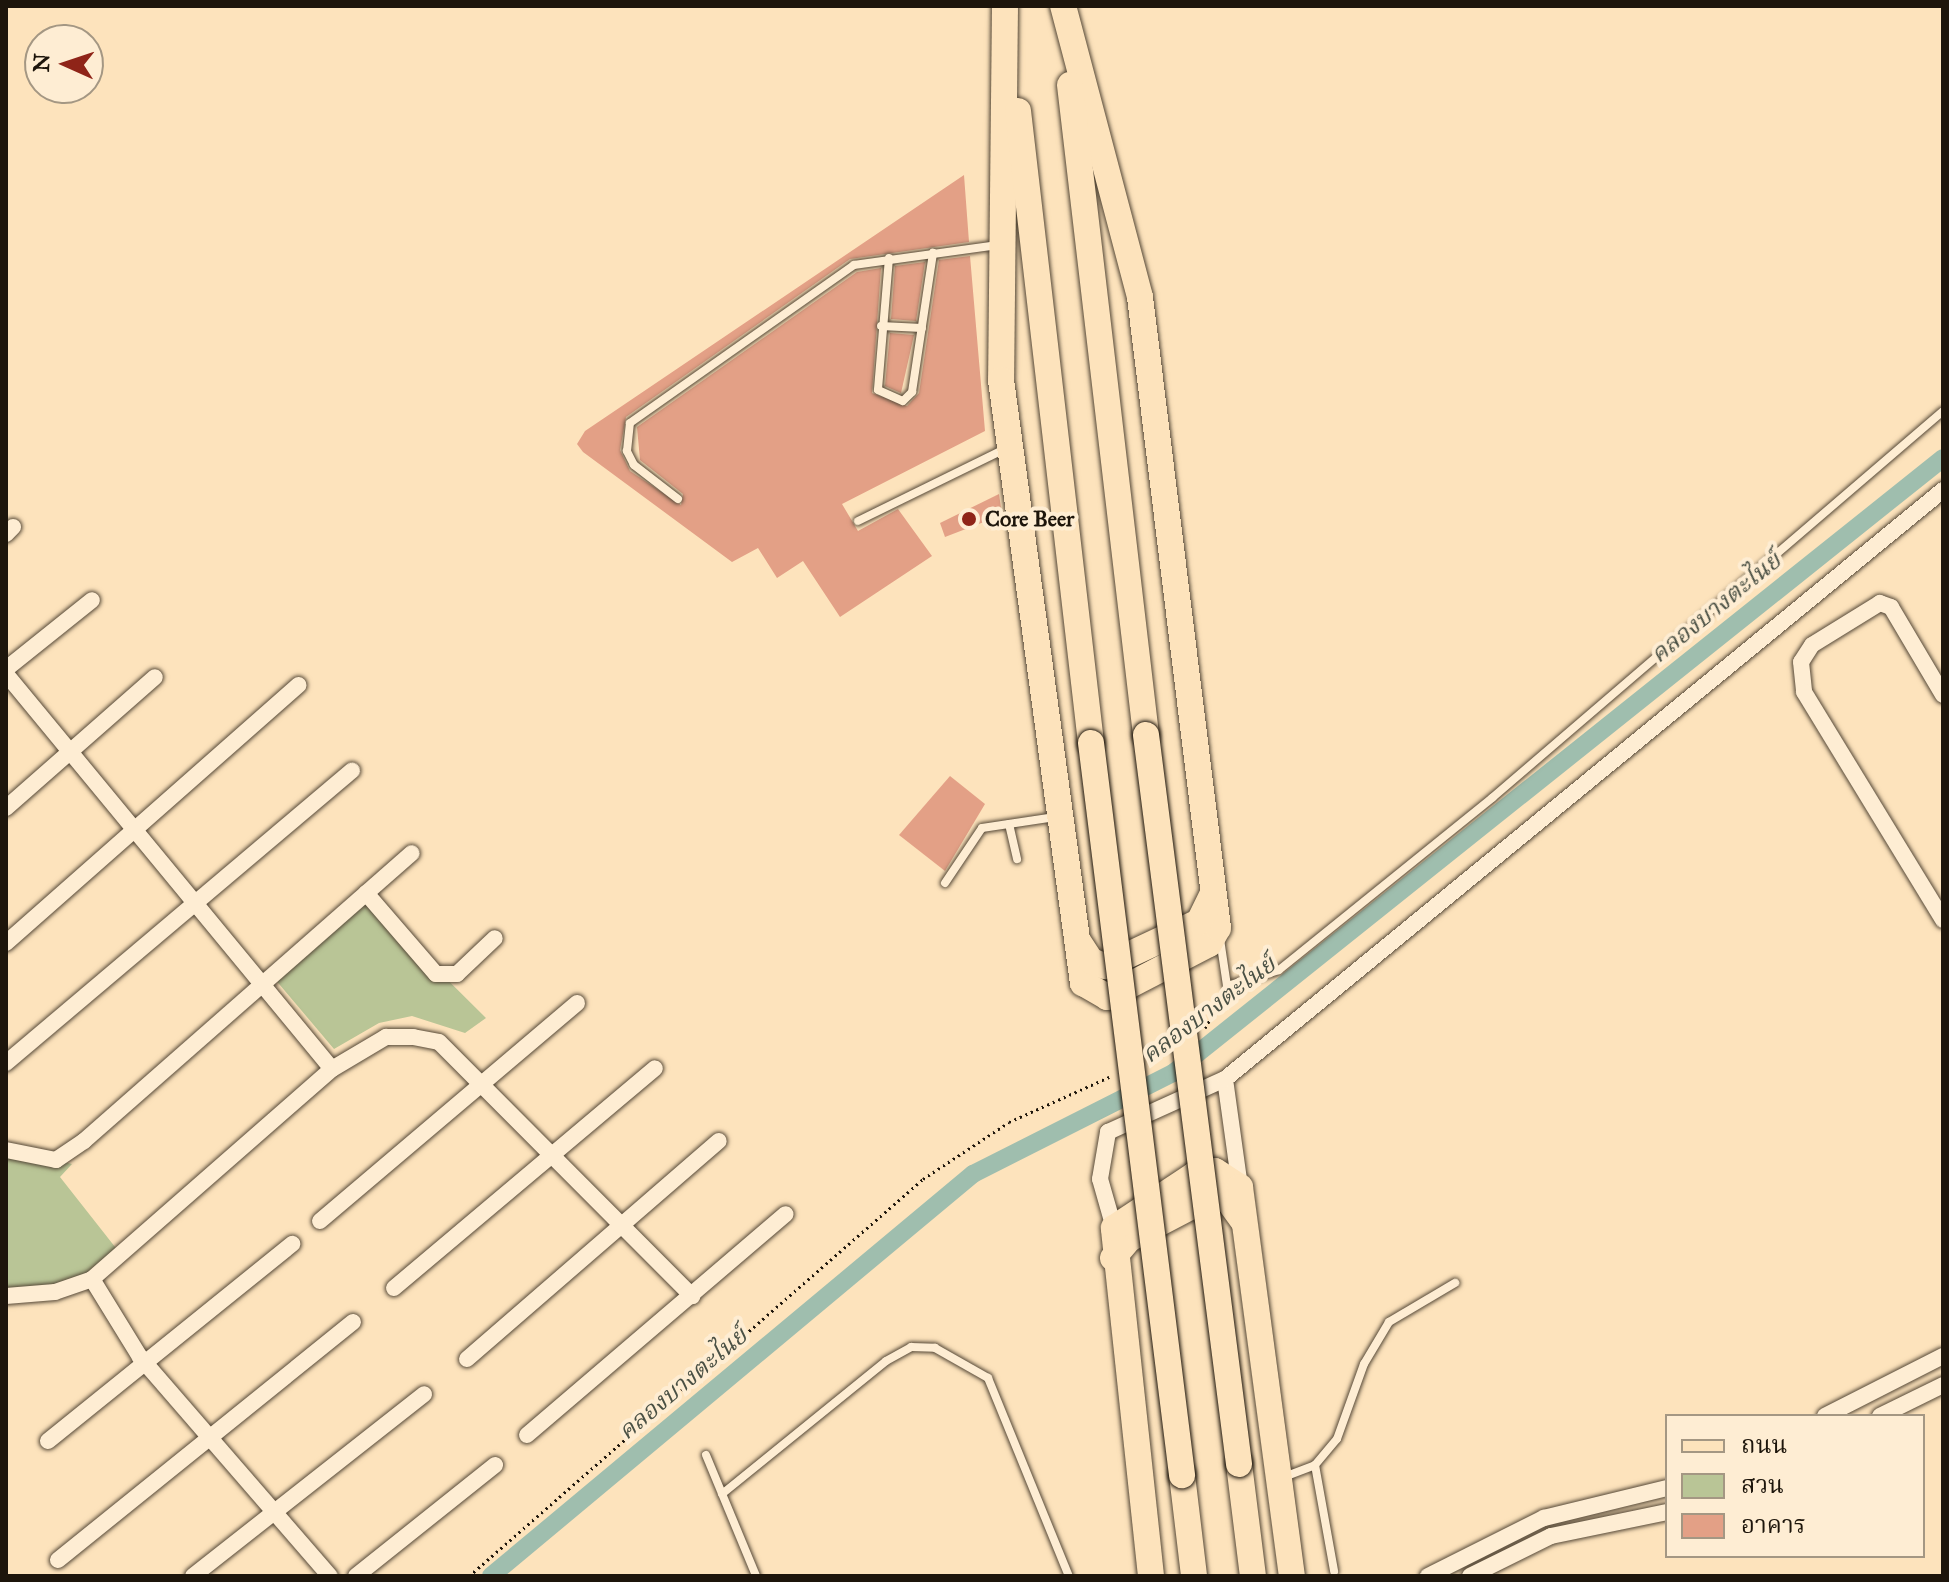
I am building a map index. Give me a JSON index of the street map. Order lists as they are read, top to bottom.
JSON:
{
  "water": ["คลองบางตะไนย์"],
  "places": ["Core Beer"],
  "legend": ["ถนน", "สวน", "อาคาร"],
  "north": "left"
}
